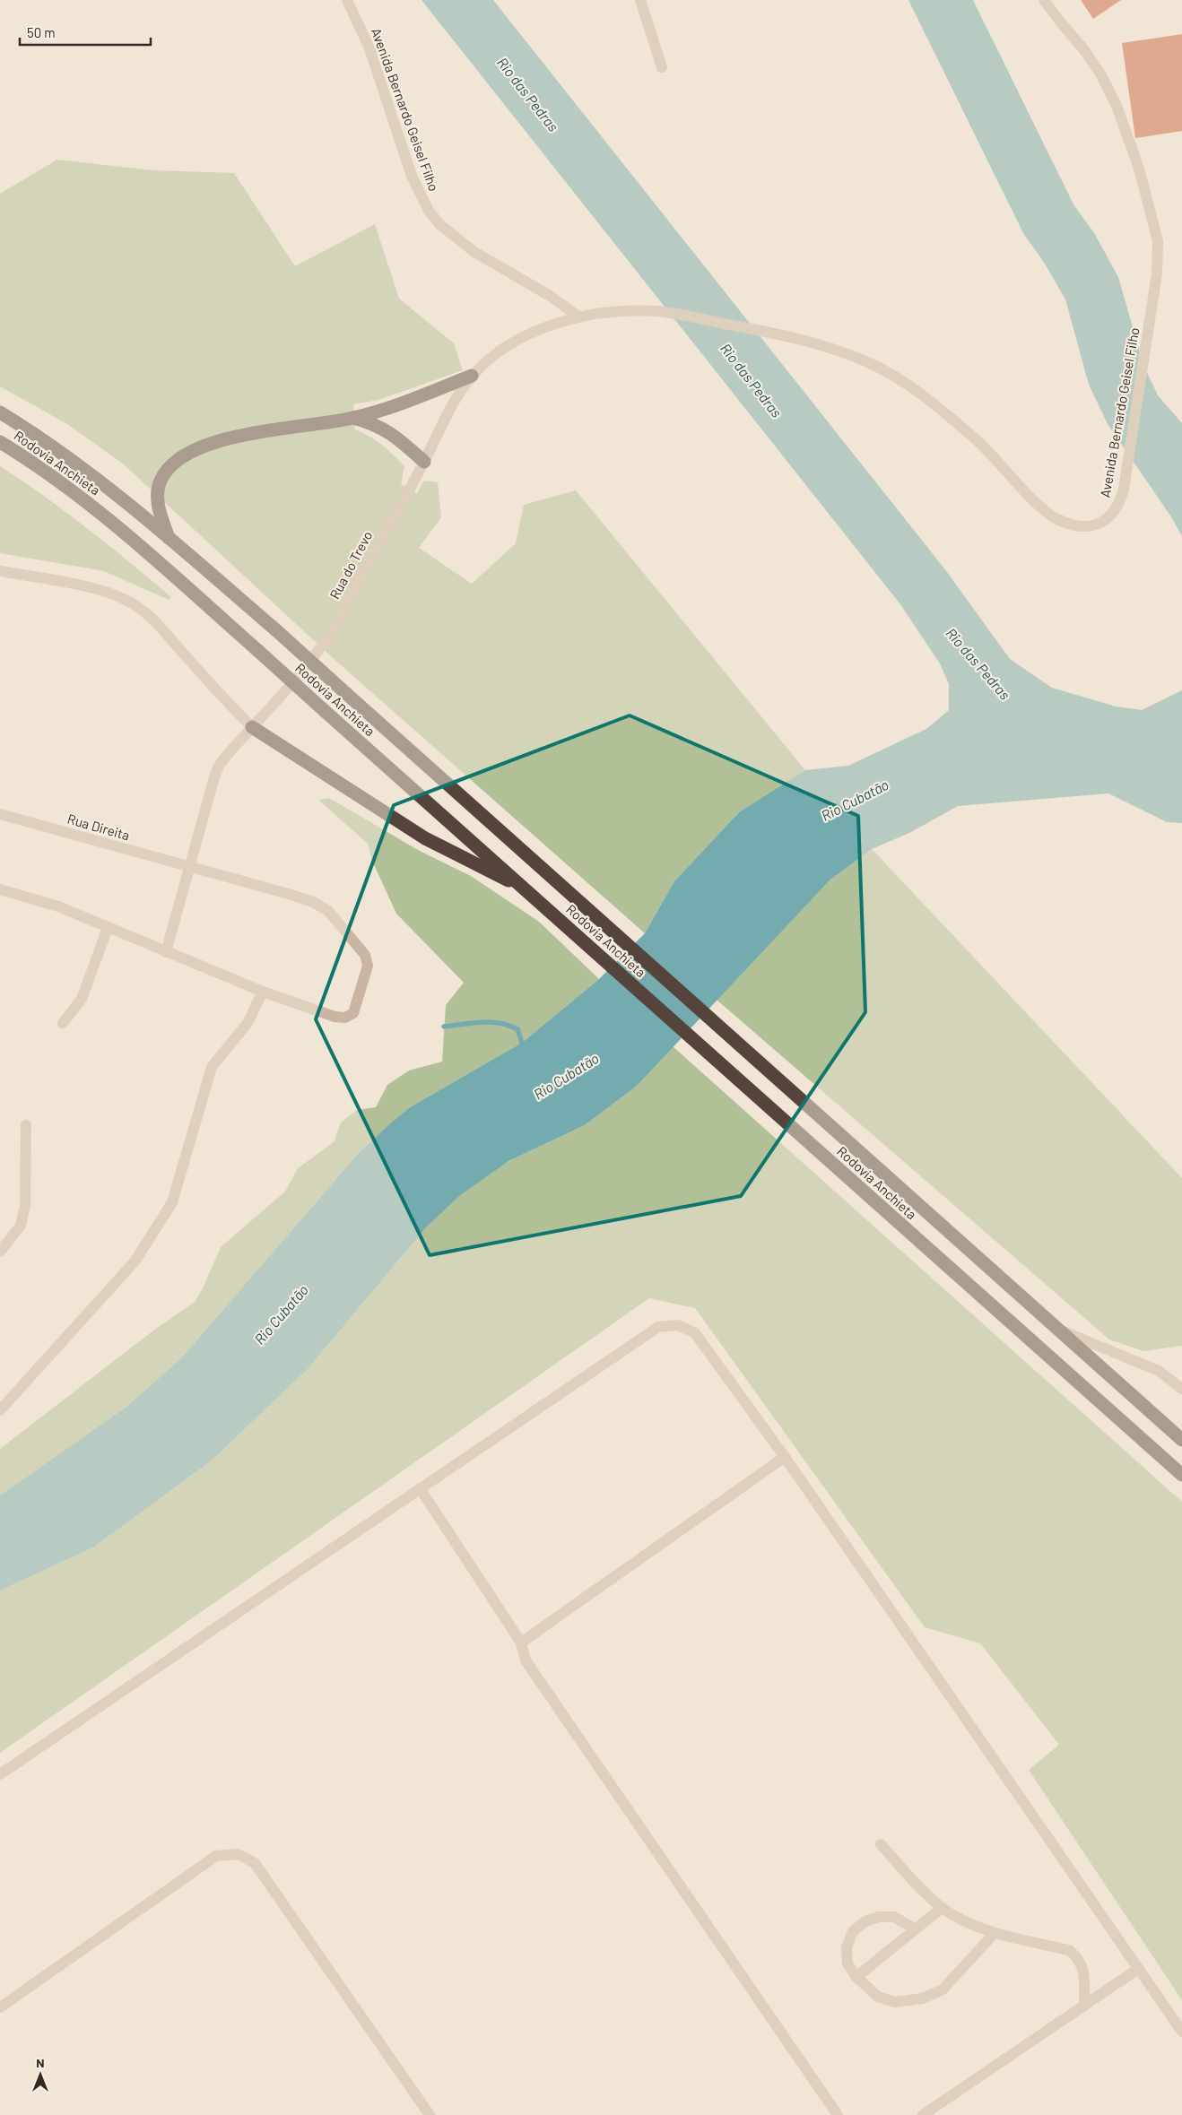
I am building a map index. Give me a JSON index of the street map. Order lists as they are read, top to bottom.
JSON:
{
  "streets": {
    "highway": ["Rodovia Anchieta"],
    "street": ["Avenida Bernardo Geisel Filho", "Rua do Trevo", "Rua Direita"]
  },
  "crossings": [
    ["Avenida Bernardo Geisel Filho", "Rua do Trevo"],
    ["Rua do Trevo", "Rua Direita"]
  ],
  "water": ["Rio das Pedras", "Rio Cubatão"],
  "scale_bar": "50 m",
  "north": "top"
}
